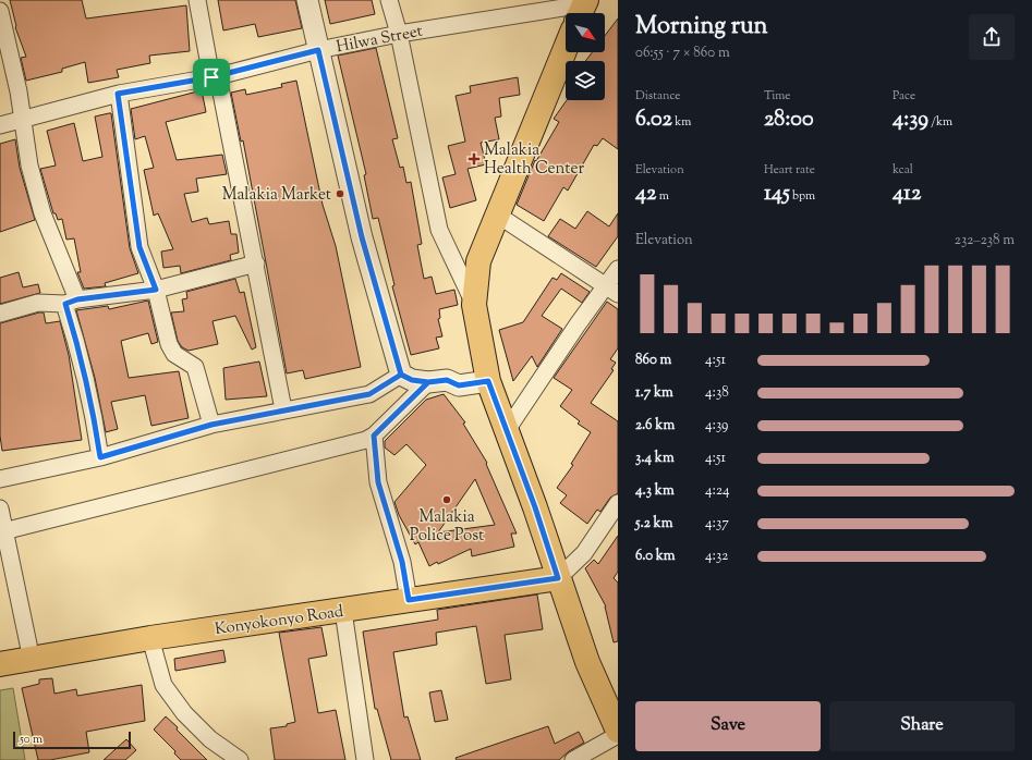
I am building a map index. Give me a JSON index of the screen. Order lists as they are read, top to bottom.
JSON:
{
  "streets": {
    "main road": ["Konyokonyo Road"],
    "street": ["Hilwa Street"]
  },
  "places": {
    "health": ["Malakia Health Center"],
    "other": ["Malakia Market", "Malakia Police Post"]
  },
  "scale_bar": "50 m",
  "north": "bottom right",
  "page": {
    "heading": ["Morning run", "06:55 · 7 × 860 m"],
    "stats": [
      ["Distance", "6.02 km"],
      ["Time", "28:00"],
      ["Pace", "4:39 /km"],
      ["Elevation", "42 m"],
      ["Heart rate", "145 bpm"],
      ["kcal", "412"]
    ],
    "chart": ["Elevation", "232–238 m"],
    "list": [
      {
        "name": "860 m",
        "note": "4:51"
      },
      {
        "name": "1.7 km",
        "note": "4:38"
      },
      {
        "name": "2.6 km",
        "note": "4:39"
      },
      {
        "name": "3.4 km",
        "note": "4:51"
      },
      {
        "name": "4.3 km",
        "note": "4:24"
      },
      {
        "name": "5.2 km",
        "note": "4:37"
      },
      {
        "name": "6.0 km",
        "note": "4:32"
      }
    ],
    "buttons": ["Save", "Share"],
    "scale": "50 m"
  }
}
